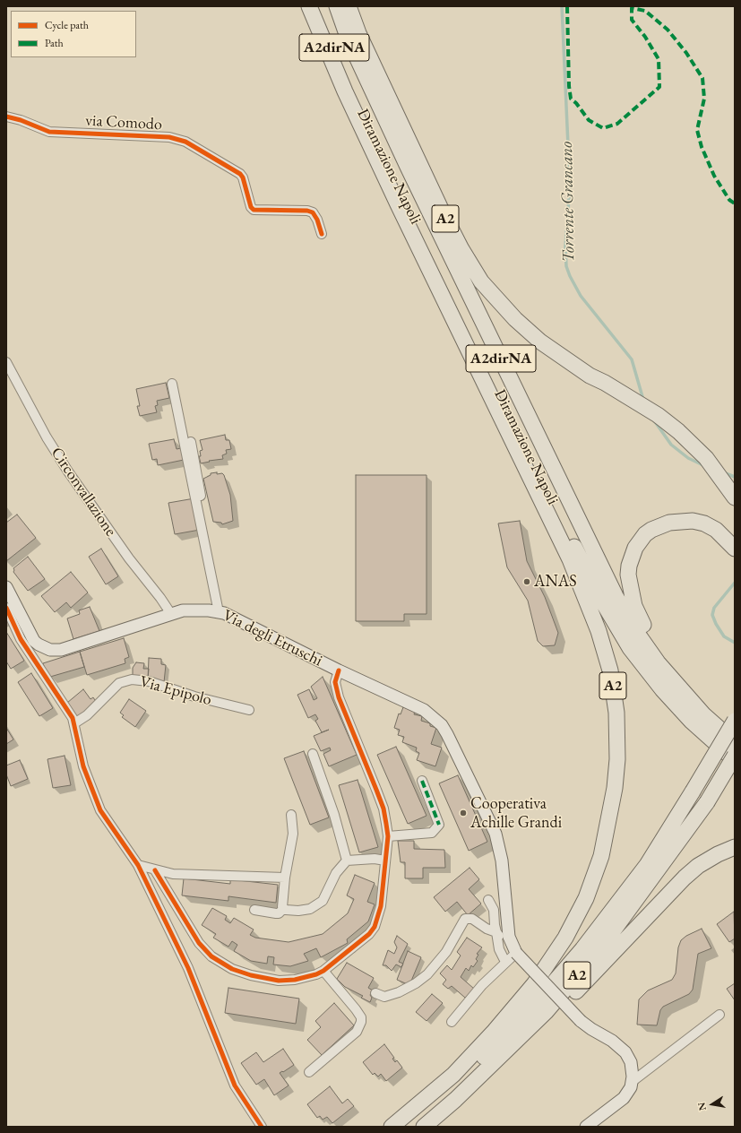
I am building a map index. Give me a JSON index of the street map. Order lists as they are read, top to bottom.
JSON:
{
  "streets": {
    "highway": ["A2dirNA", "Diramazione Napoli", "A2"],
    "main road": ["Via degli Etruschi"],
    "street": ["via Comodo", "Circonvallazione", "Via Epipolo"]
  },
  "crossings": [
    ["Circonvallazione", "Via degli Etruschi"]
  ],
  "water": ["Torrente Grancano"],
  "places": ["ANAS", "Cooperativa Achille Grandi"],
  "legend": ["Cycle path", "Path"],
  "north": "left"
}
